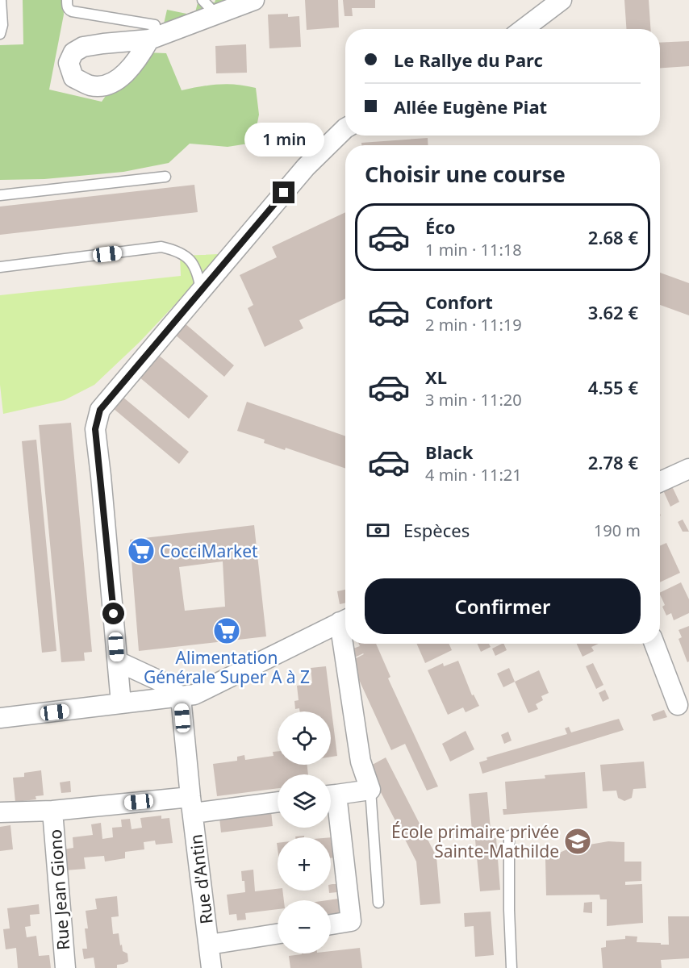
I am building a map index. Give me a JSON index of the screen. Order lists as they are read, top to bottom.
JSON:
{
  "streets": {
    "street": ["Rue d'Antin", "Rue Jean Giono"]
  },
  "crossings": [
    ["Rue d'Antin", "Rue Jean Giono"]
  ],
  "places": {
    "supermarket": ["CocciMarket", "Alimentation Générale Super A à Z"],
    "school or university": ["École primaire privée Sainte-Mathilde"]
  },
  "page": {
    "banner": ["Le Rallye du Parc", "Allée Eugène Piat"],
    "bubble": "1 min",
    "heading": "Choisir une course",
    "list": [
      {
        "name": "Éco",
        "note": "1 min · 11:18",
        "value": "2.68 €"
      },
      {
        "name": "Confort",
        "note": "2 min · 11:19",
        "value": "3.62 €"
      },
      {
        "name": "XL",
        "note": "3 min · 11:20",
        "value": "4.55 €"
      },
      {
        "name": "Black",
        "note": "4 min · 11:21",
        "value": "2.78 €"
      }
    ],
    "pay": ["Espèces", "190 m"],
    "buttons": "Confirmer",
    "map_buttons": ["+", "−"]
  }
}
